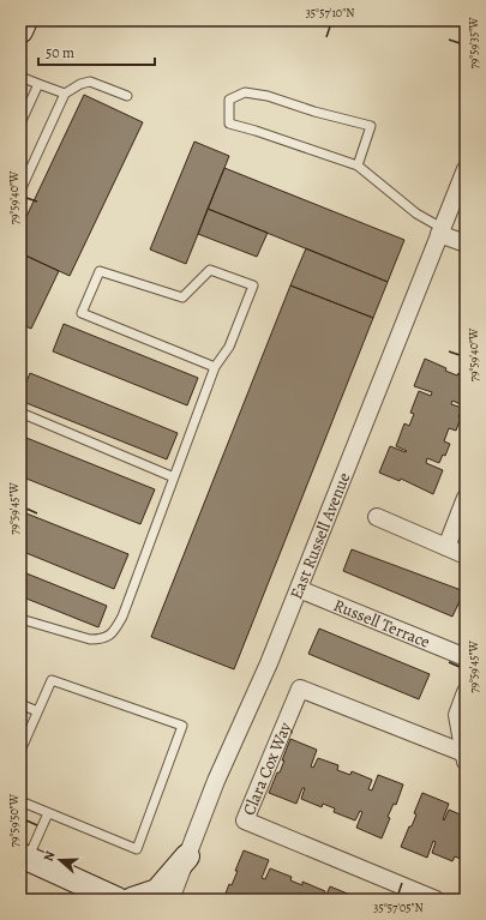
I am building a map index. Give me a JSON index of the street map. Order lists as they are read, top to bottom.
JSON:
{
  "streets": {
    "street": ["East Russell Avenue", "Russell Terrace", "Clara Cox Way"]
  },
  "crossings": [
    ["East Russell Avenue", "Russell Terrace"]
  ],
  "scale_bar": "50 m",
  "north": "left",
  "coordinates": [
    "35°57'10\"N",
    "79°59'35\"W",
    "79°59'40\"W",
    "79°59'45\"W",
    "79°59'50\"W",
    "35°57'05\"N"
  ]
}
